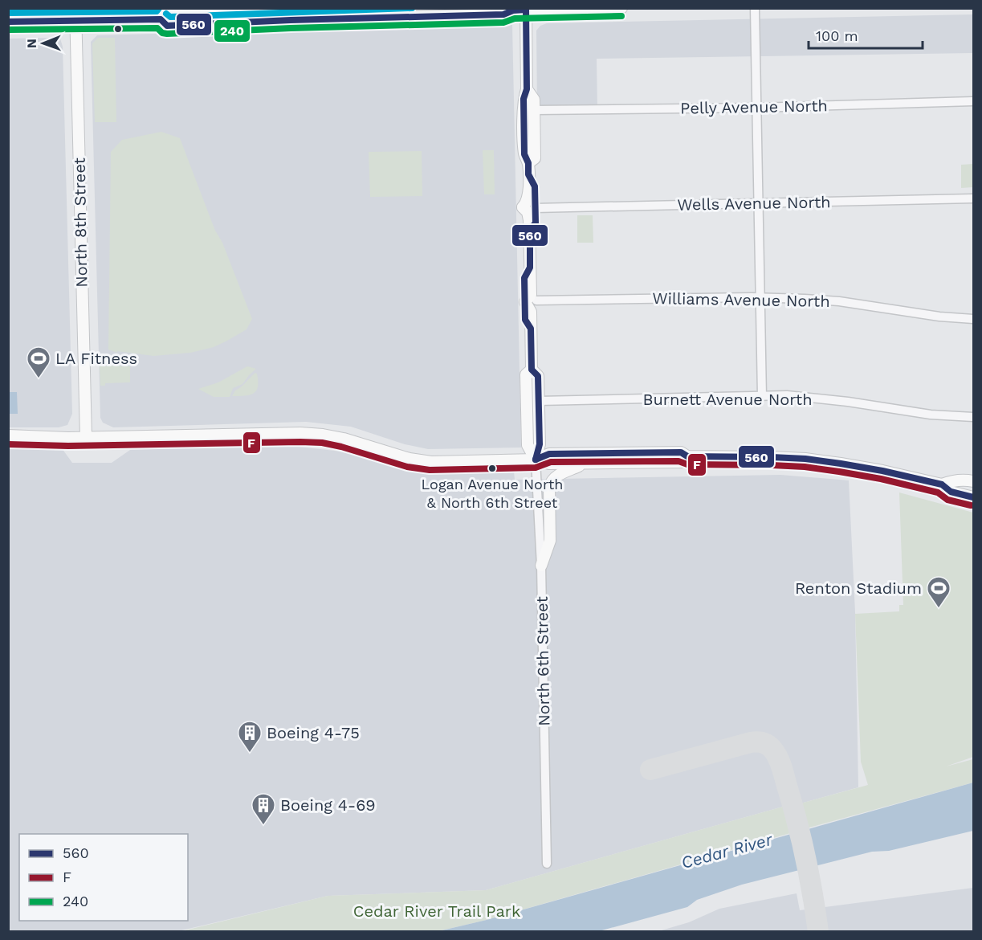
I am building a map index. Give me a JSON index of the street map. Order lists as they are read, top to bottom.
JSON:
{
  "streets": {
    "street": [
      "Pelly Avenue North",
      "Wells Avenue North",
      "North 8th Street",
      "Williams Avenue North",
      "Burnett Avenue North",
      "North 6th Street"
    ]
  },
  "crossings": [
    ["Pelly Avenue North", "North 6th Street"],
    ["Wells Avenue North", "North 6th Street"],
    ["Williams Avenue North", "North 6th Street"],
    ["Burnett Avenue North", "North 6th Street"]
  ],
  "water": ["Cedar River"],
  "parks": ["Cedar River Trail Park"],
  "places": {
    "sports": ["LA Fitness", "Renton Stadium"],
    "other": ["Logan Avenue North & North 6th Street"],
    "building": ["Boeing 4-75", "Boeing 4-69"]
  },
  "lines": ["transit line 560", "transit line 240", "transit line F"],
  "legend": ["560", "F", "240"],
  "scale_bar": "100 m",
  "north": "left"
}
